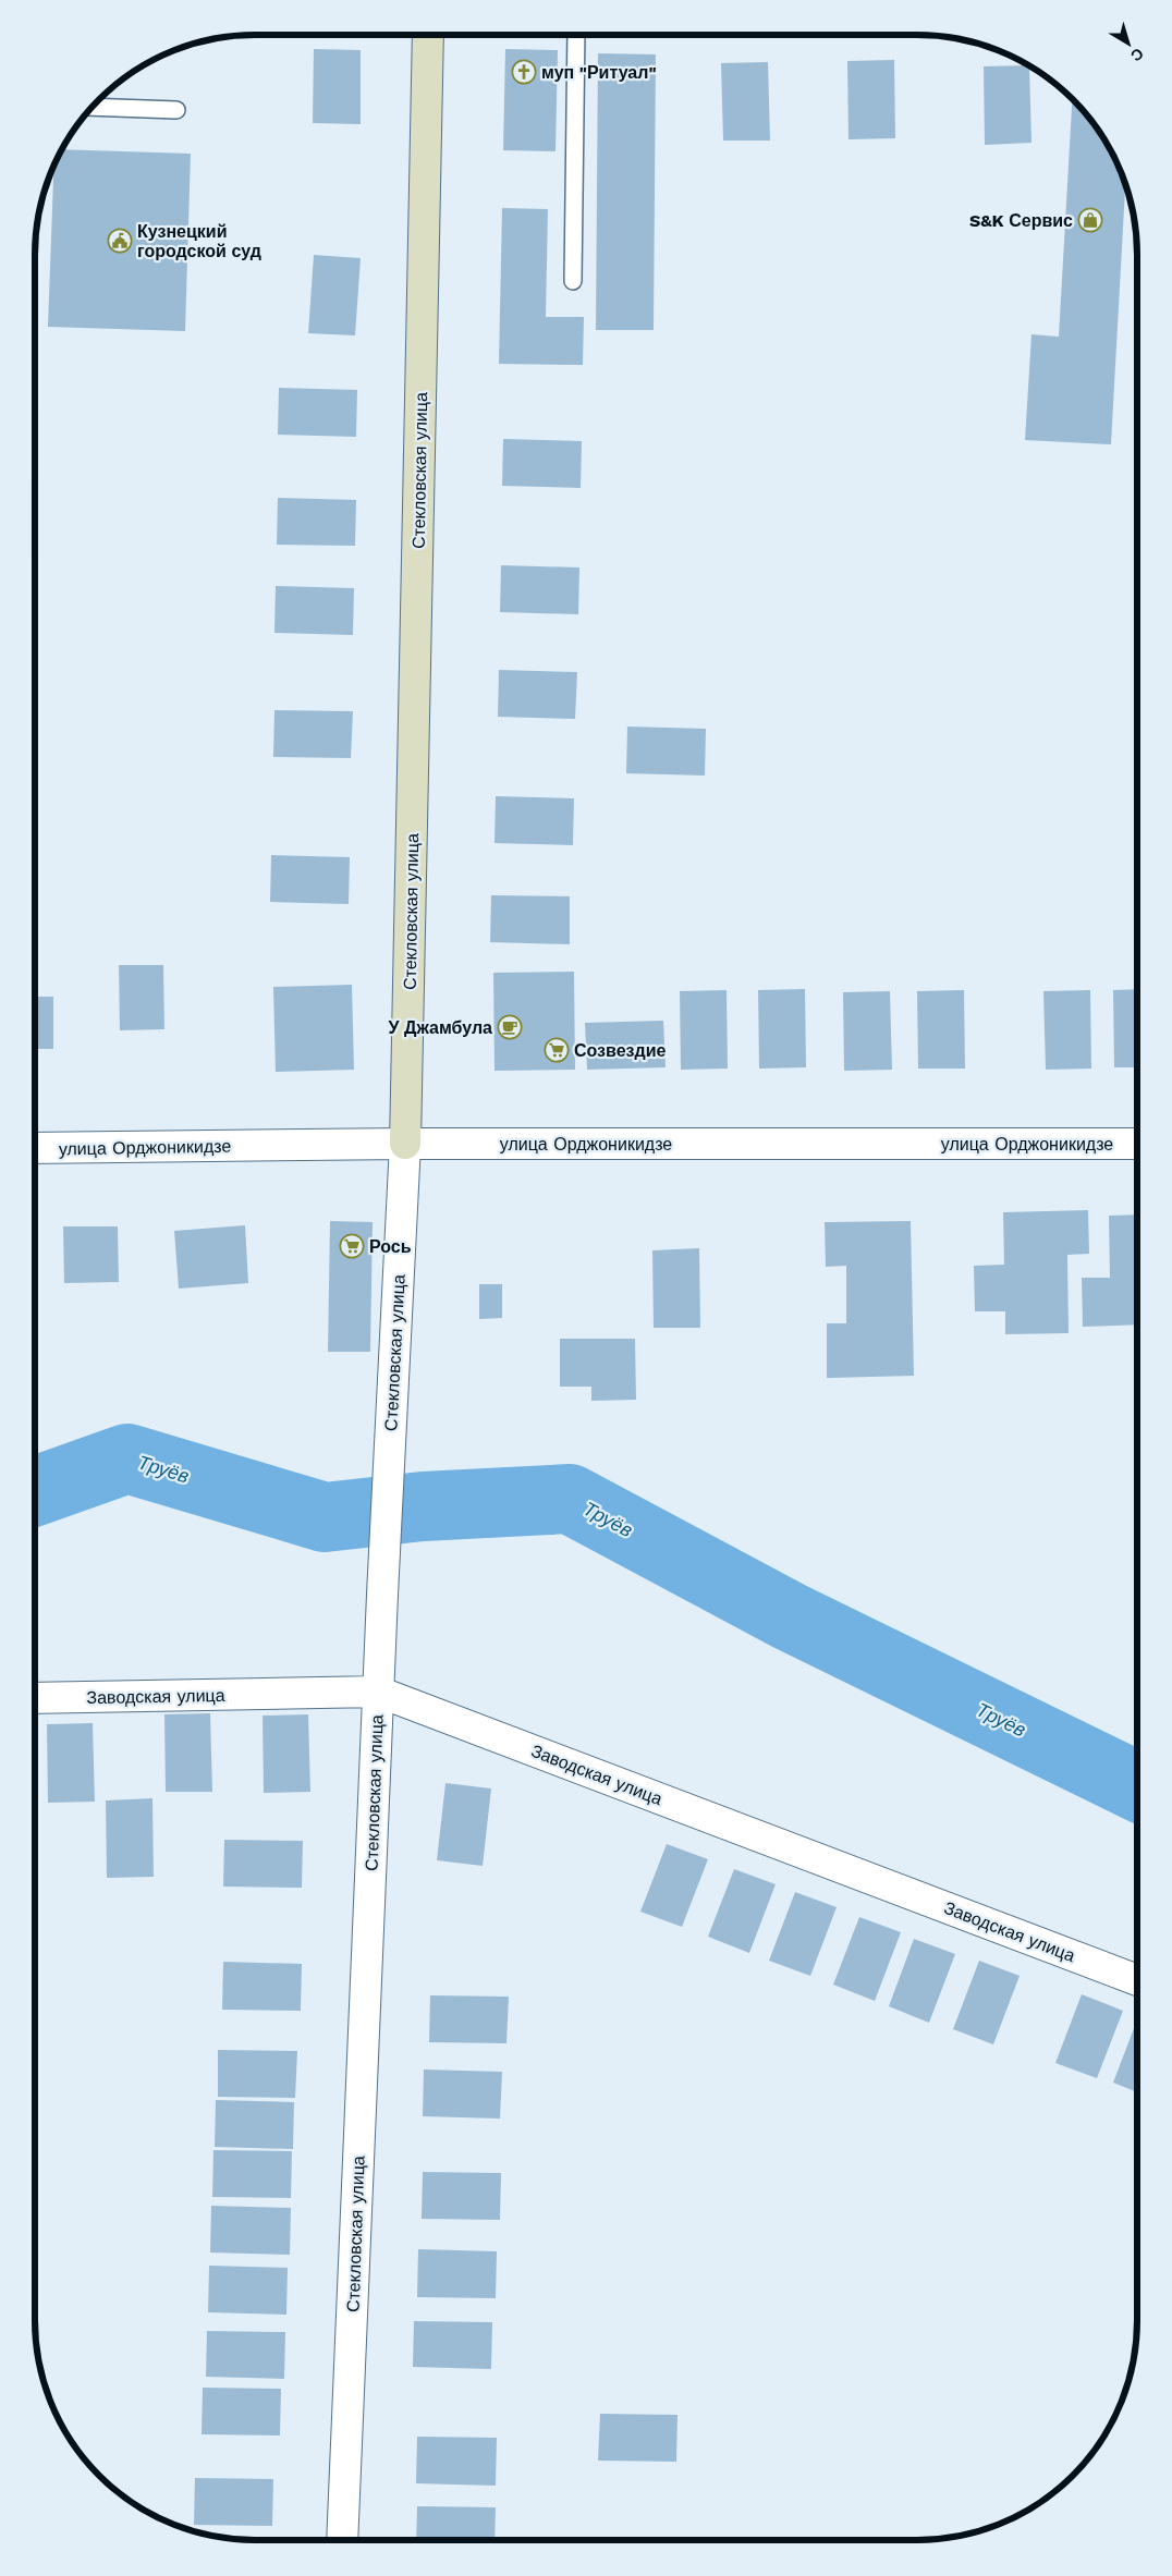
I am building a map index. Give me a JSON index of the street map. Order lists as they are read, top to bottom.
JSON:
{
  "streets": {
    "street": ["Стекловская улица", "улица Орджоникидзе", "Заводская улица"]
  },
  "crossings": [
    ["Стекловская улица", "улица Орджоникидзе"],
    ["Стекловская улица", "Заводская улица"]
  ],
  "water": ["Труёв"],
  "places": {
    "church": ["муп \"Ритуал\""],
    "shop": ["S&K Сервис"],
    "public building": ["Кузнецкий городской суд"],
    "cafe": ["У Джамбула"],
    "supermarket": ["Созвездие", "Рось"]
  },
  "north": "bottom right"
}
